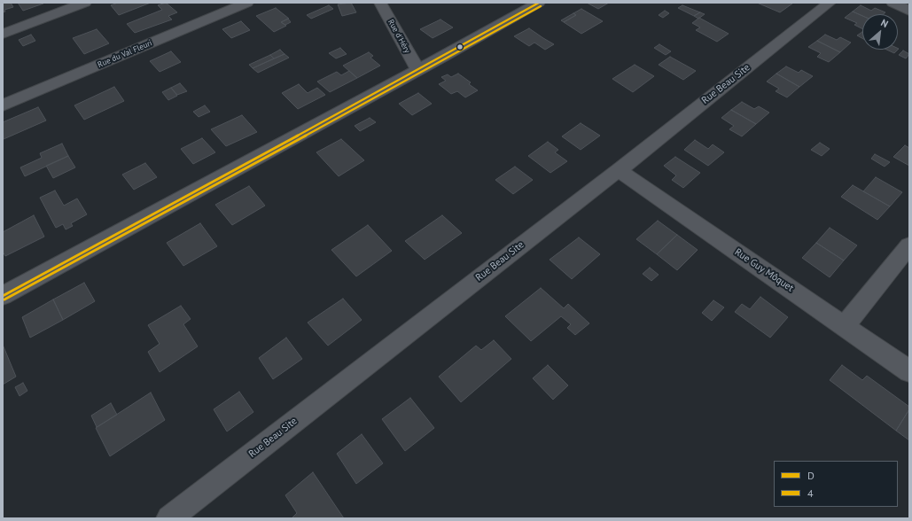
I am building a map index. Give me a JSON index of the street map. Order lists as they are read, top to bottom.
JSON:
{
  "streets": {
    "street": [
      "Rue d'Héry",
      "Rue du Val Fleuri",
      "Rue Beau Site",
      "Rue Guy Môquet"
    ]
  },
  "crossings": [
    ["Rue Beau Site", "Rue Guy Môquet"]
  ],
  "lines": ["transit line D", "transit line 4"],
  "legend": ["D", "4"],
  "north": "top right"
}
